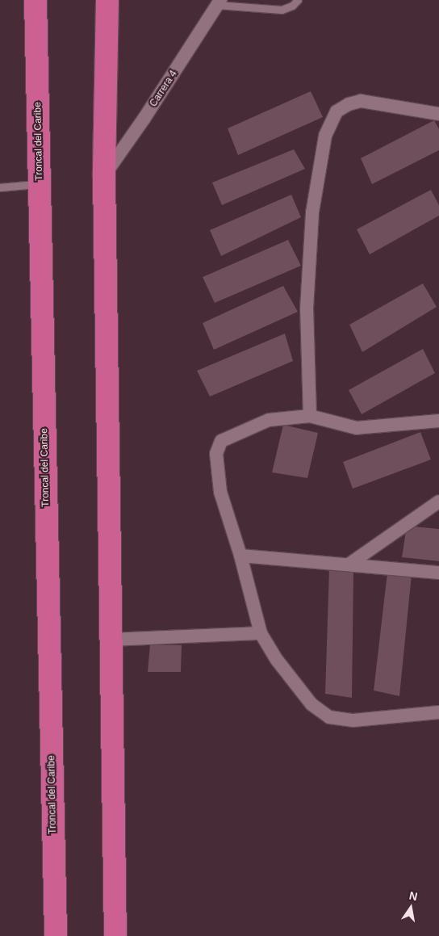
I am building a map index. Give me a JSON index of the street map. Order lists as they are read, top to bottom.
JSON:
{
  "streets": {
    "highway": ["Troncal del Caribe"],
    "street": ["Carrera 4"]
  },
  "north": "top"
}
